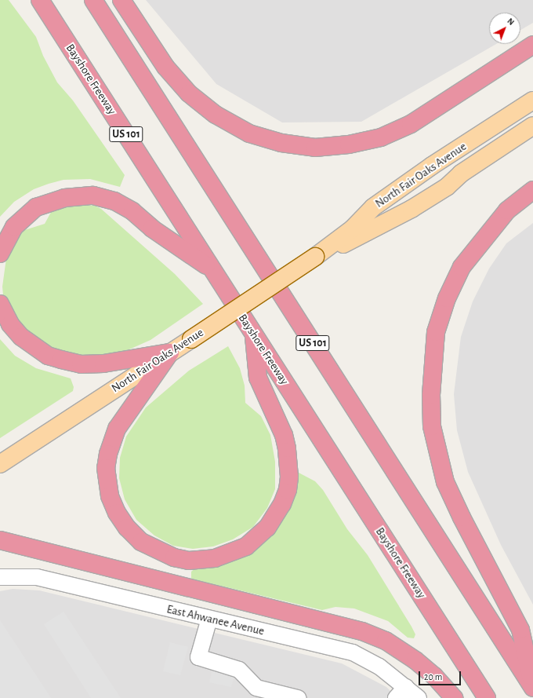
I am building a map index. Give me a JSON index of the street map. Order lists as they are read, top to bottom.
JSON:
{
  "streets": {
    "highway": ["Bayshore Freeway", "US 101"],
    "main road": ["North Fair Oaks Avenue"],
    "street": ["East Ahwanee Avenue"]
  },
  "scale_bar": "20 m",
  "north": "top right"
}
